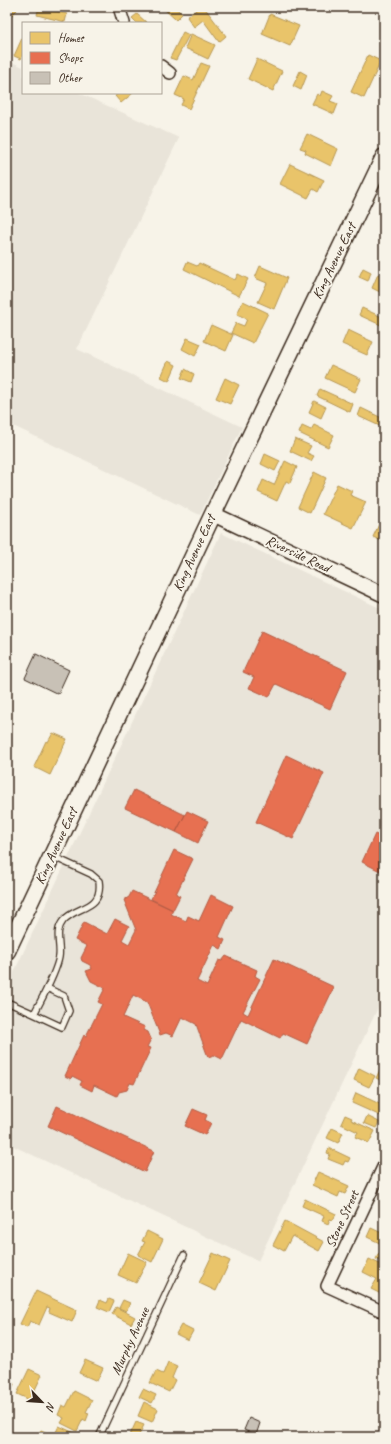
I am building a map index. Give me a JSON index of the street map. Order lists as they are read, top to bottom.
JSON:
{
  "streets": {
    "main road": ["King Avenue East"],
    "street": ["Riverside Road", "Stone Street"],
    "lane": ["Murphy Avenue"]
  },
  "crossings": [
    ["King Avenue East", "Riverside Road"]
  ],
  "legend": ["Homes", "Shops", "Other"],
  "north": "bottom right"
}
